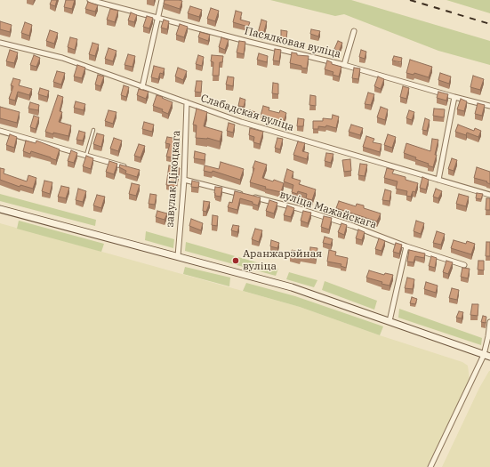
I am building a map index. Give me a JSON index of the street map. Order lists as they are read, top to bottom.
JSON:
{
  "streets": {
    "street": [
      "Пасялковая вуліца",
      "Слабадская вуліца",
      "завулак Цікоцкага",
      "вуліца Мажайскага"
    ]
  },
  "crossings": [
    ["Слабадская вуліца", "завулак Цікоцкага"]
  ],
  "places": ["Аранжарэйная вуліца"]
}
